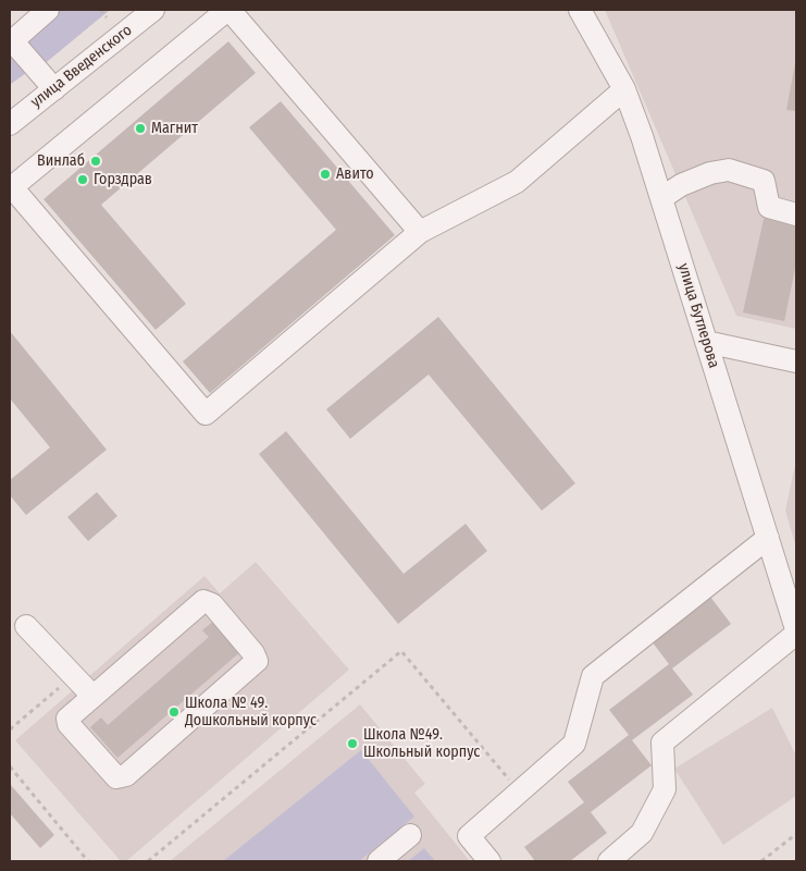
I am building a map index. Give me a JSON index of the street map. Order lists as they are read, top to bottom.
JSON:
{
  "streets": {
    "street": ["улица Введенского", "улица Бутлерова"]
  },
  "places": [
    "Магнит",
    "Винлаб",
    "Авито",
    "Горздрав",
    "Школа № 49. Дошкольный корпус",
    "Школа №49. Школьный корпус"
  ]
}
